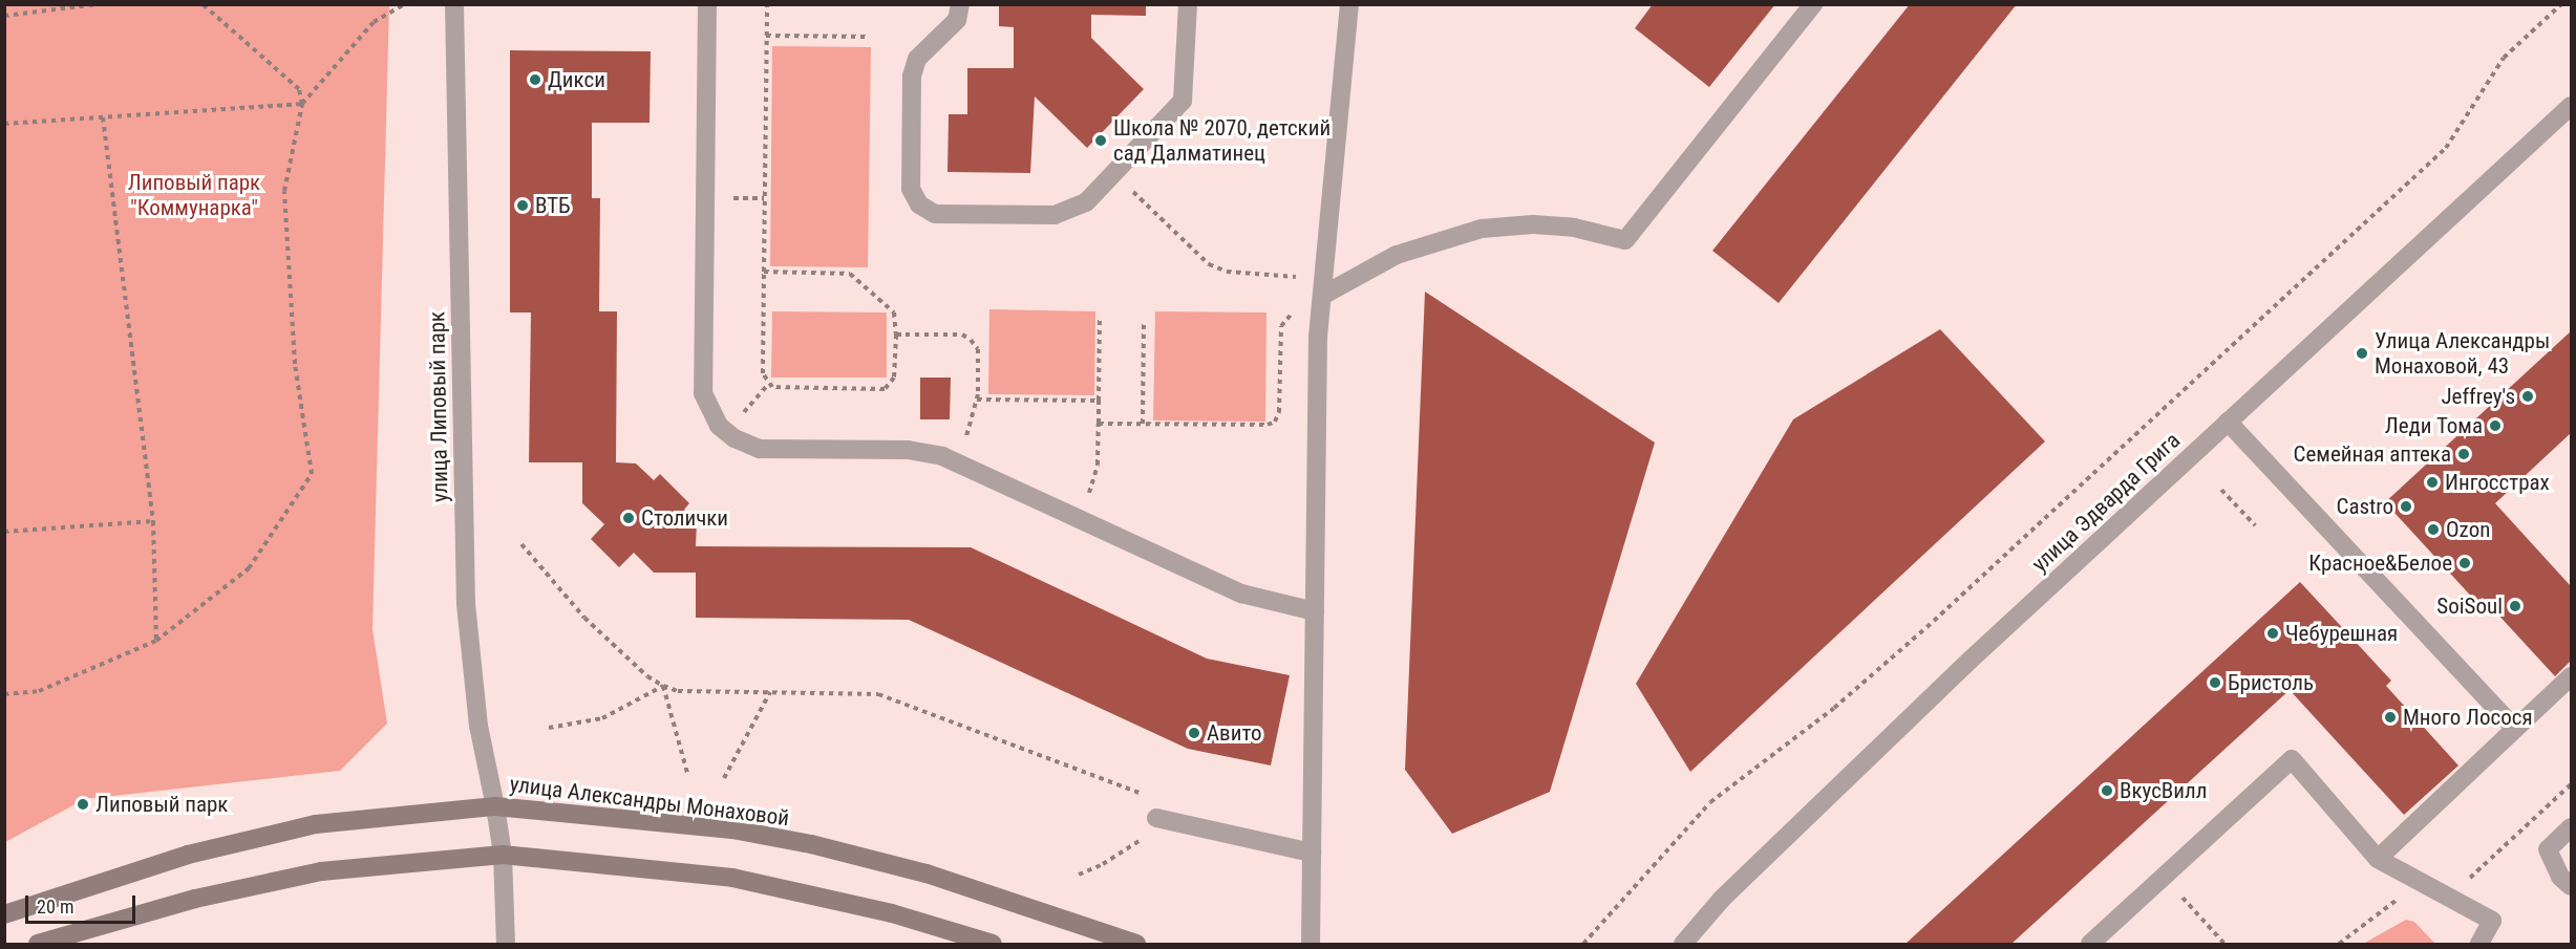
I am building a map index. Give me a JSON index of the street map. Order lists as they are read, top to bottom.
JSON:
{
  "streets": {
    "main road": ["улица Александры Монаховой"],
    "street": ["улица Липовый парк", "улица Эдварда Грига"]
  },
  "crossings": [
    ["улица Липовый парк", "улица Александры Монаховой"]
  ],
  "parks": ["Липовый парк \"Коммунарка\""],
  "places": [
    "Дикси",
    "Школа № 2070, детский сад Далматинец",
    "ВТБ",
    "Улица Александры Монаховой, 43",
    "Jeffrey's",
    "Леди Тома",
    "Семейная аптека",
    "Ингосстрах",
    "Castro",
    "Столички",
    "Ozon",
    "Красное&Белое",
    "SoiSoul",
    "Чебурешная",
    "Бристоль",
    "Много Лосося",
    "Авито",
    "ВкусВилл",
    "Липовый парк"
  ],
  "scale_bar": "20 m"
}
